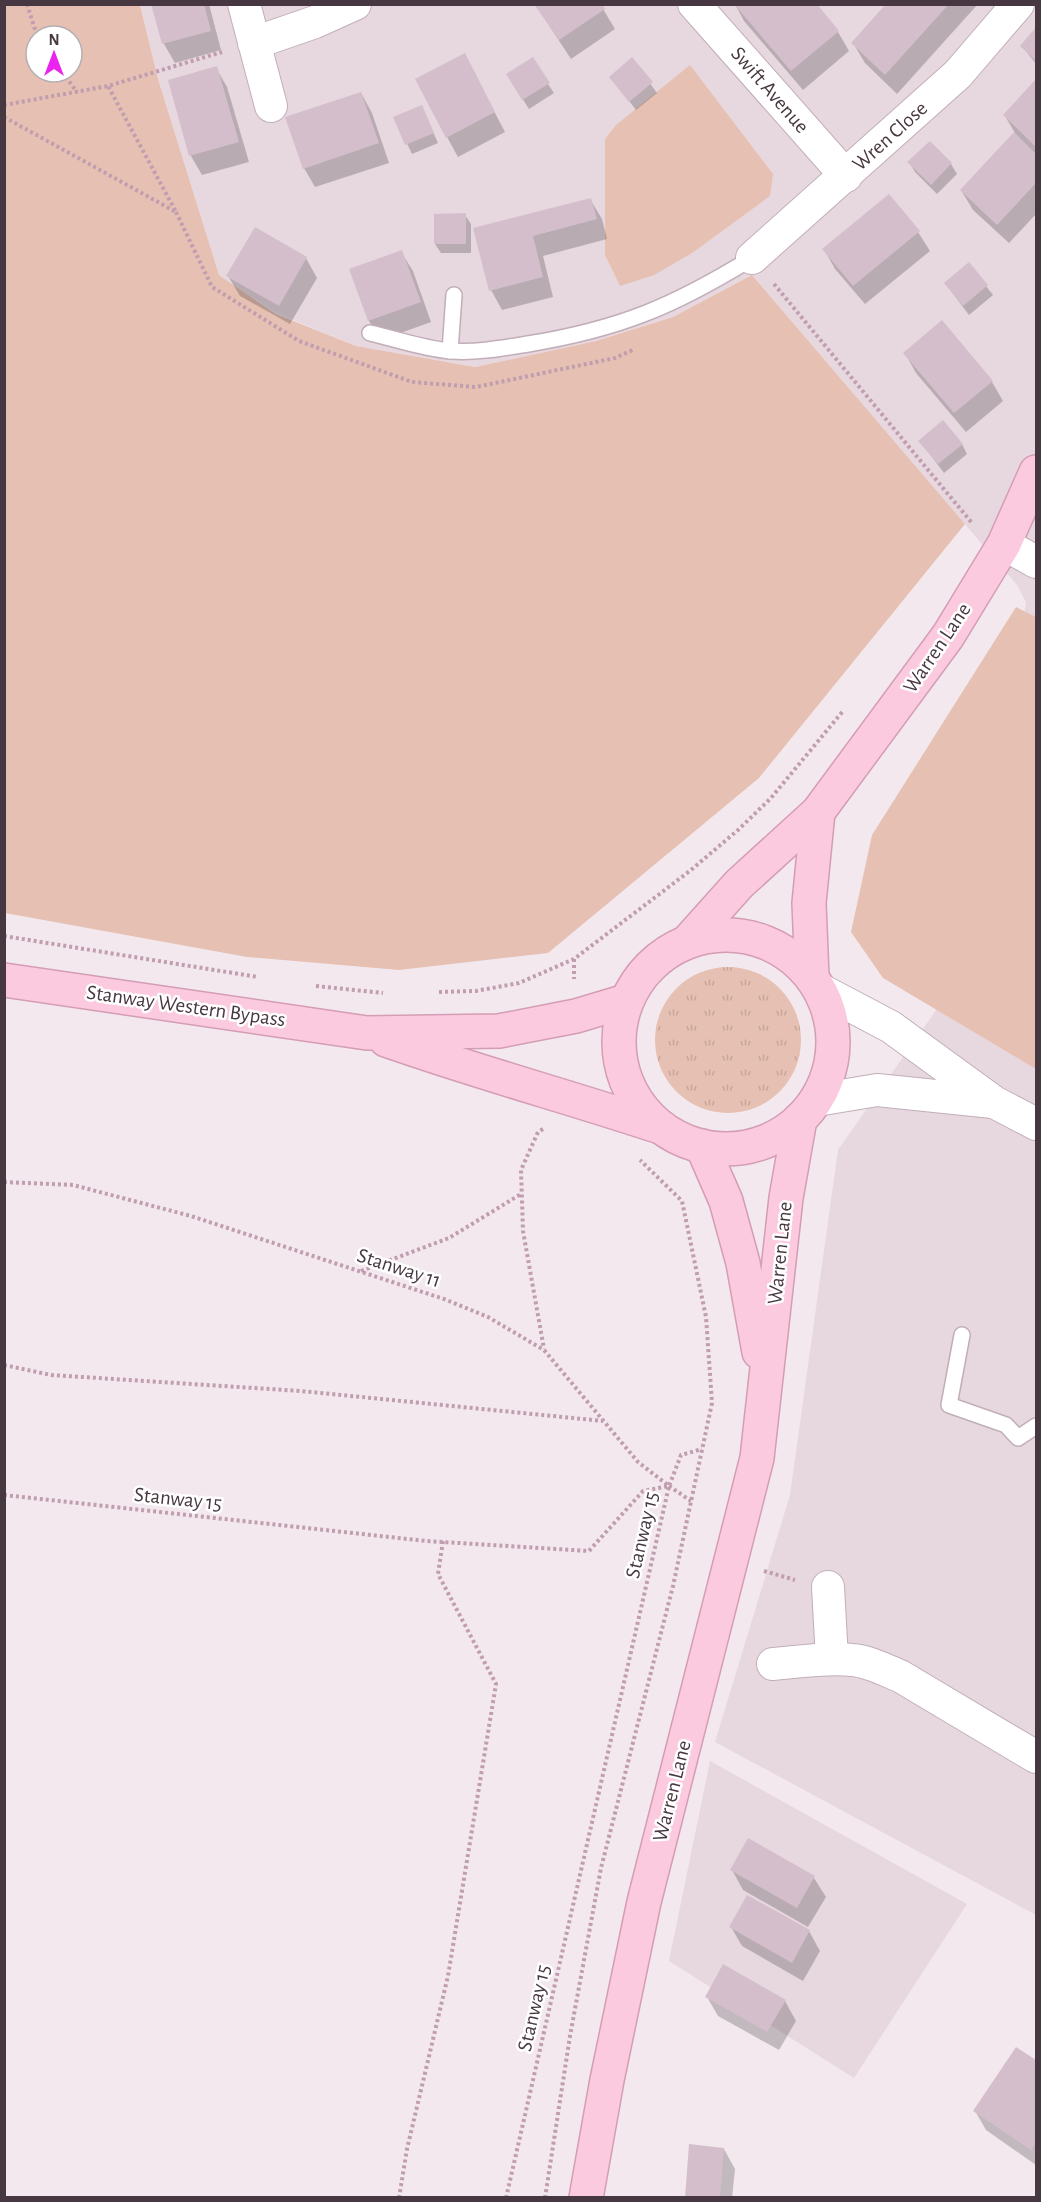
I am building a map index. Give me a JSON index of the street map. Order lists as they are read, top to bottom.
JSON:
{
  "streets": {
    "street": [
      "Swift Avenue",
      "Wren Close",
      "Warren Lane",
      "Stanway Western Bypass"
    ],
    "path": ["Stanway 11", "Stanway 15"]
  },
  "crossings": [
    ["Swift Avenue", "Wren Close"],
    ["Warren Lane", "Stanway Western Bypass"],
    ["Stanway 11", "Stanway 15"]
  ],
  "north": "top"
}
